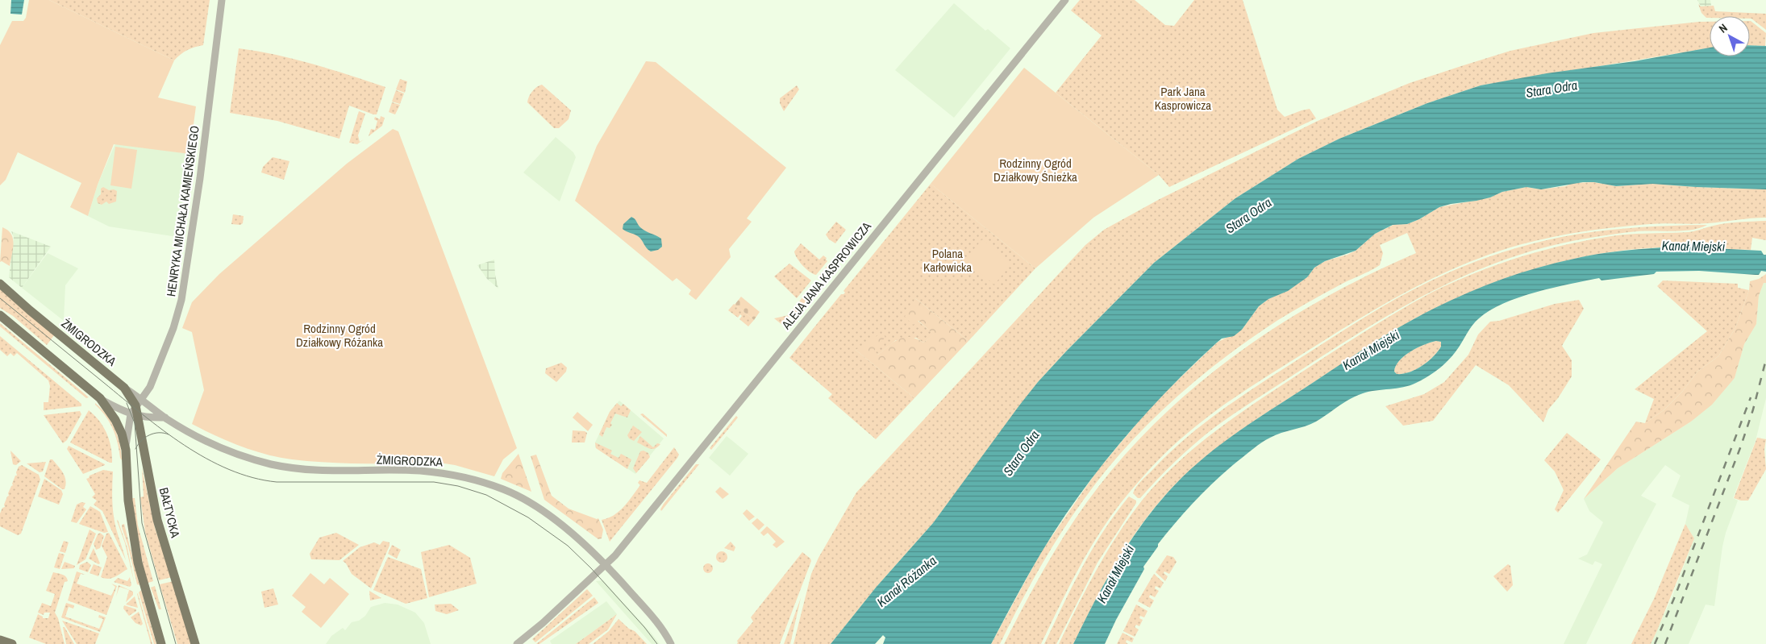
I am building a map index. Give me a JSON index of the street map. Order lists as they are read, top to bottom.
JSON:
{
  "streets": {
    "main road": ["ŻMIGRODZKA", "BAŁTYCKA"],
    "street": ["HENRYKA MICHAŁA KAMIEŃSKIEGO", "ALEJA JANA KASPROWICZA"]
  },
  "crossings": [
    ["HENRYKA MICHAŁA KAMIEŃSKIEGO", "ŻMIGRODZKA"],
    ["HENRYKA MICHAŁA KAMIEŃSKIEGO", "BAŁTYCKA"],
    ["ALEJA JANA KASPROWICZA", "ŻMIGRODZKA"],
    ["ŻMIGRODZKA", "BAŁTYCKA"]
  ],
  "water": ["Stara Odra", "Kanał Miejski", "Kanał Różanka"],
  "parks": [
    "Park Jana Kasprowicza",
    "Rodzinny Ogród Działkowy Śnieżka",
    "Polana Karłowicka",
    "Rodzinny Ogród Działkowy Różanka"
  ],
  "north": "top left"
}
